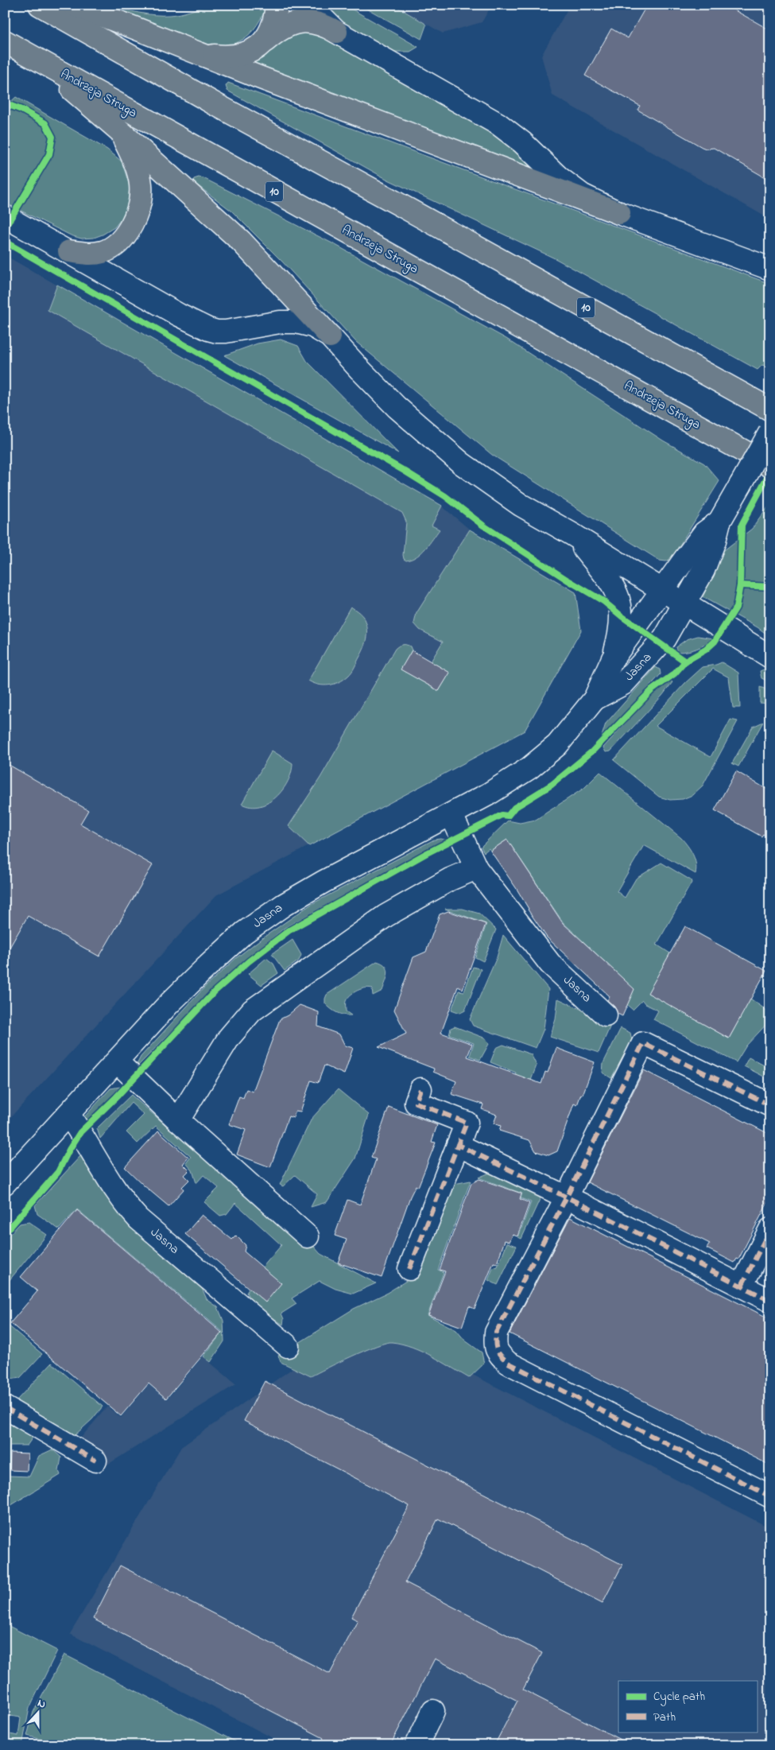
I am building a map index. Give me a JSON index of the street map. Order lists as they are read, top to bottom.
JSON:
{
  "streets": {
    "main road": ["Andrzeja Struga", "10"],
    "street": ["Jasna"]
  },
  "legend": ["Cycle path", "Path"],
  "north": "top"
}
